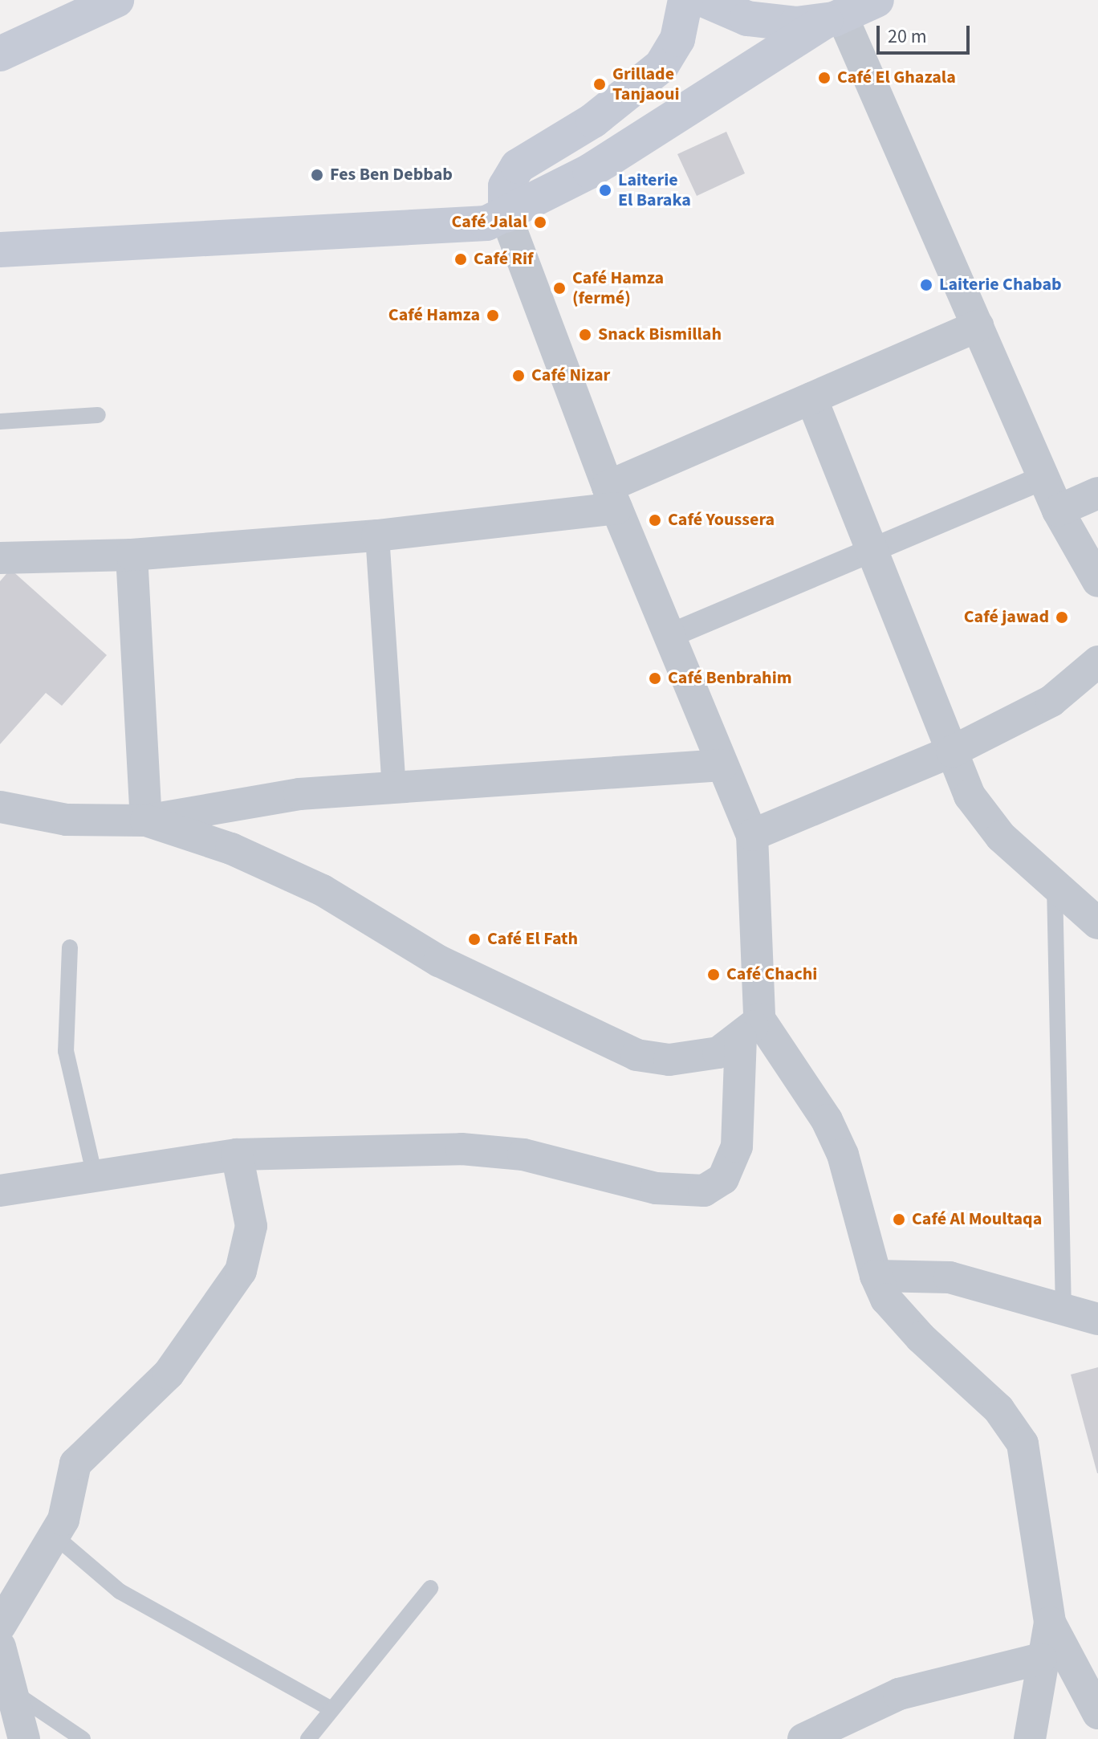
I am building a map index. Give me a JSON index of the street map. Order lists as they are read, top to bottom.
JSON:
{
  "places": [
    "Café El Ghazala",
    "Grillade Tanjaoui",
    "Fes Ben Debbab",
    "Laiterie El Baraka",
    "Café Jalal",
    "Café Rif",
    "Laiterie Chabab",
    "Café Hamza (fermé)",
    "Café Hamza",
    "Snack Bismillah",
    "Café Nizar",
    "Café Youssera",
    "Café jawad",
    "Café Benbrahim",
    "Café El Fath",
    "Café Chachi",
    "Café Al Moultaqa"
  ],
  "scale_bar": "20 m"
}
